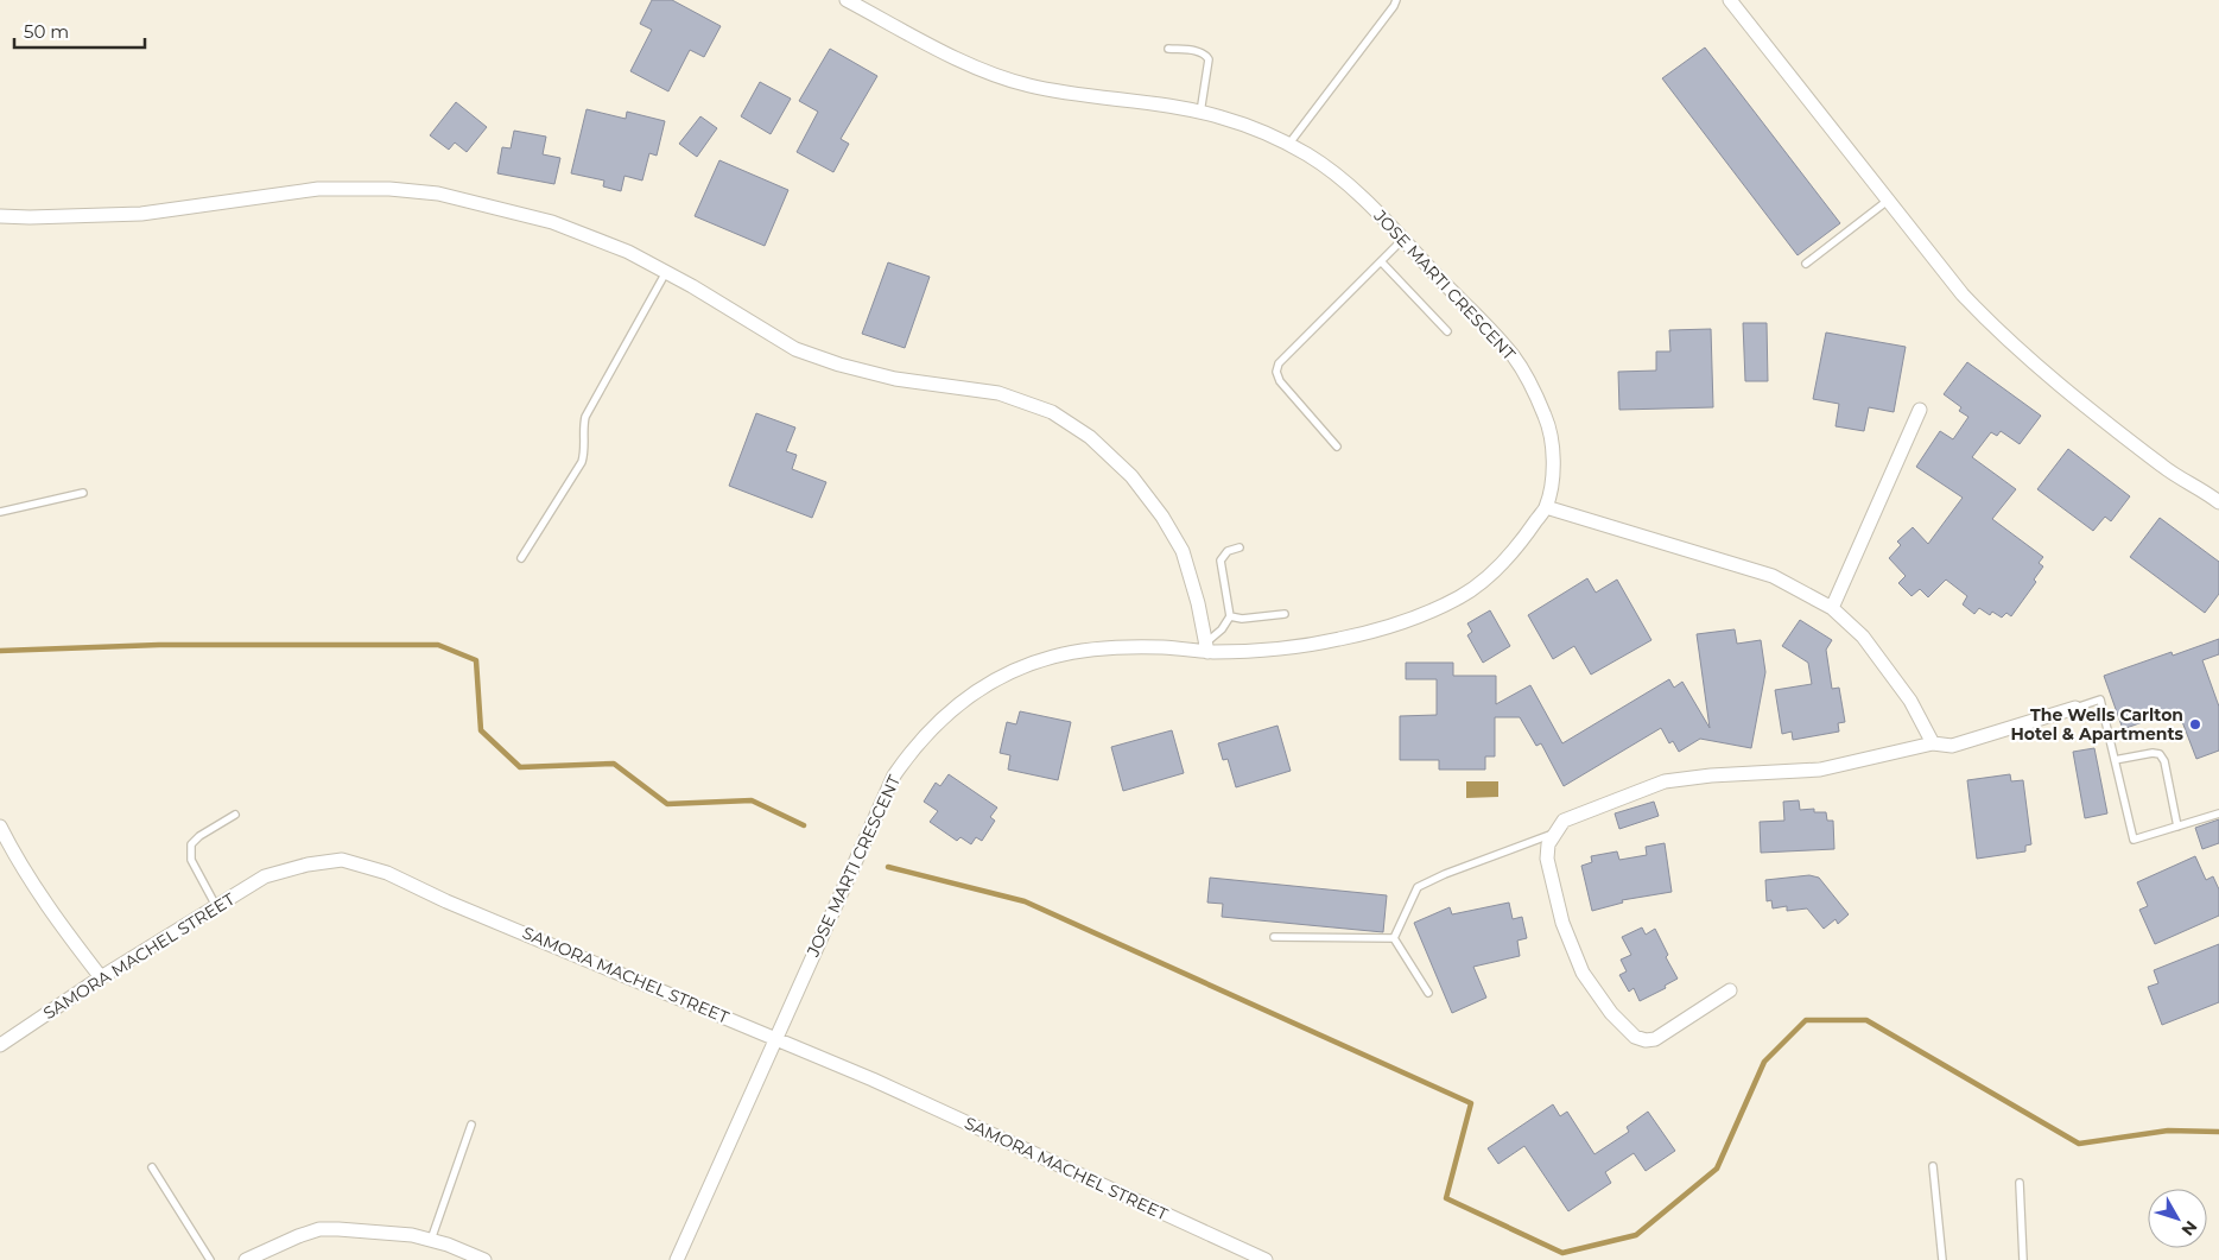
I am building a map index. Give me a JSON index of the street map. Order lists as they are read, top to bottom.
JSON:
{
  "streets": {
    "street": ["JOSE MARTI CRESCENT", "SAMORA MACHEL STREET"]
  },
  "crossings": [
    ["JOSE MARTI CRESCENT", "SAMORA MACHEL STREET"]
  ],
  "places": ["The Wells Carlton Hotel & Apartments"],
  "scale_bar": "50 m",
  "north": "bottom right"
}
